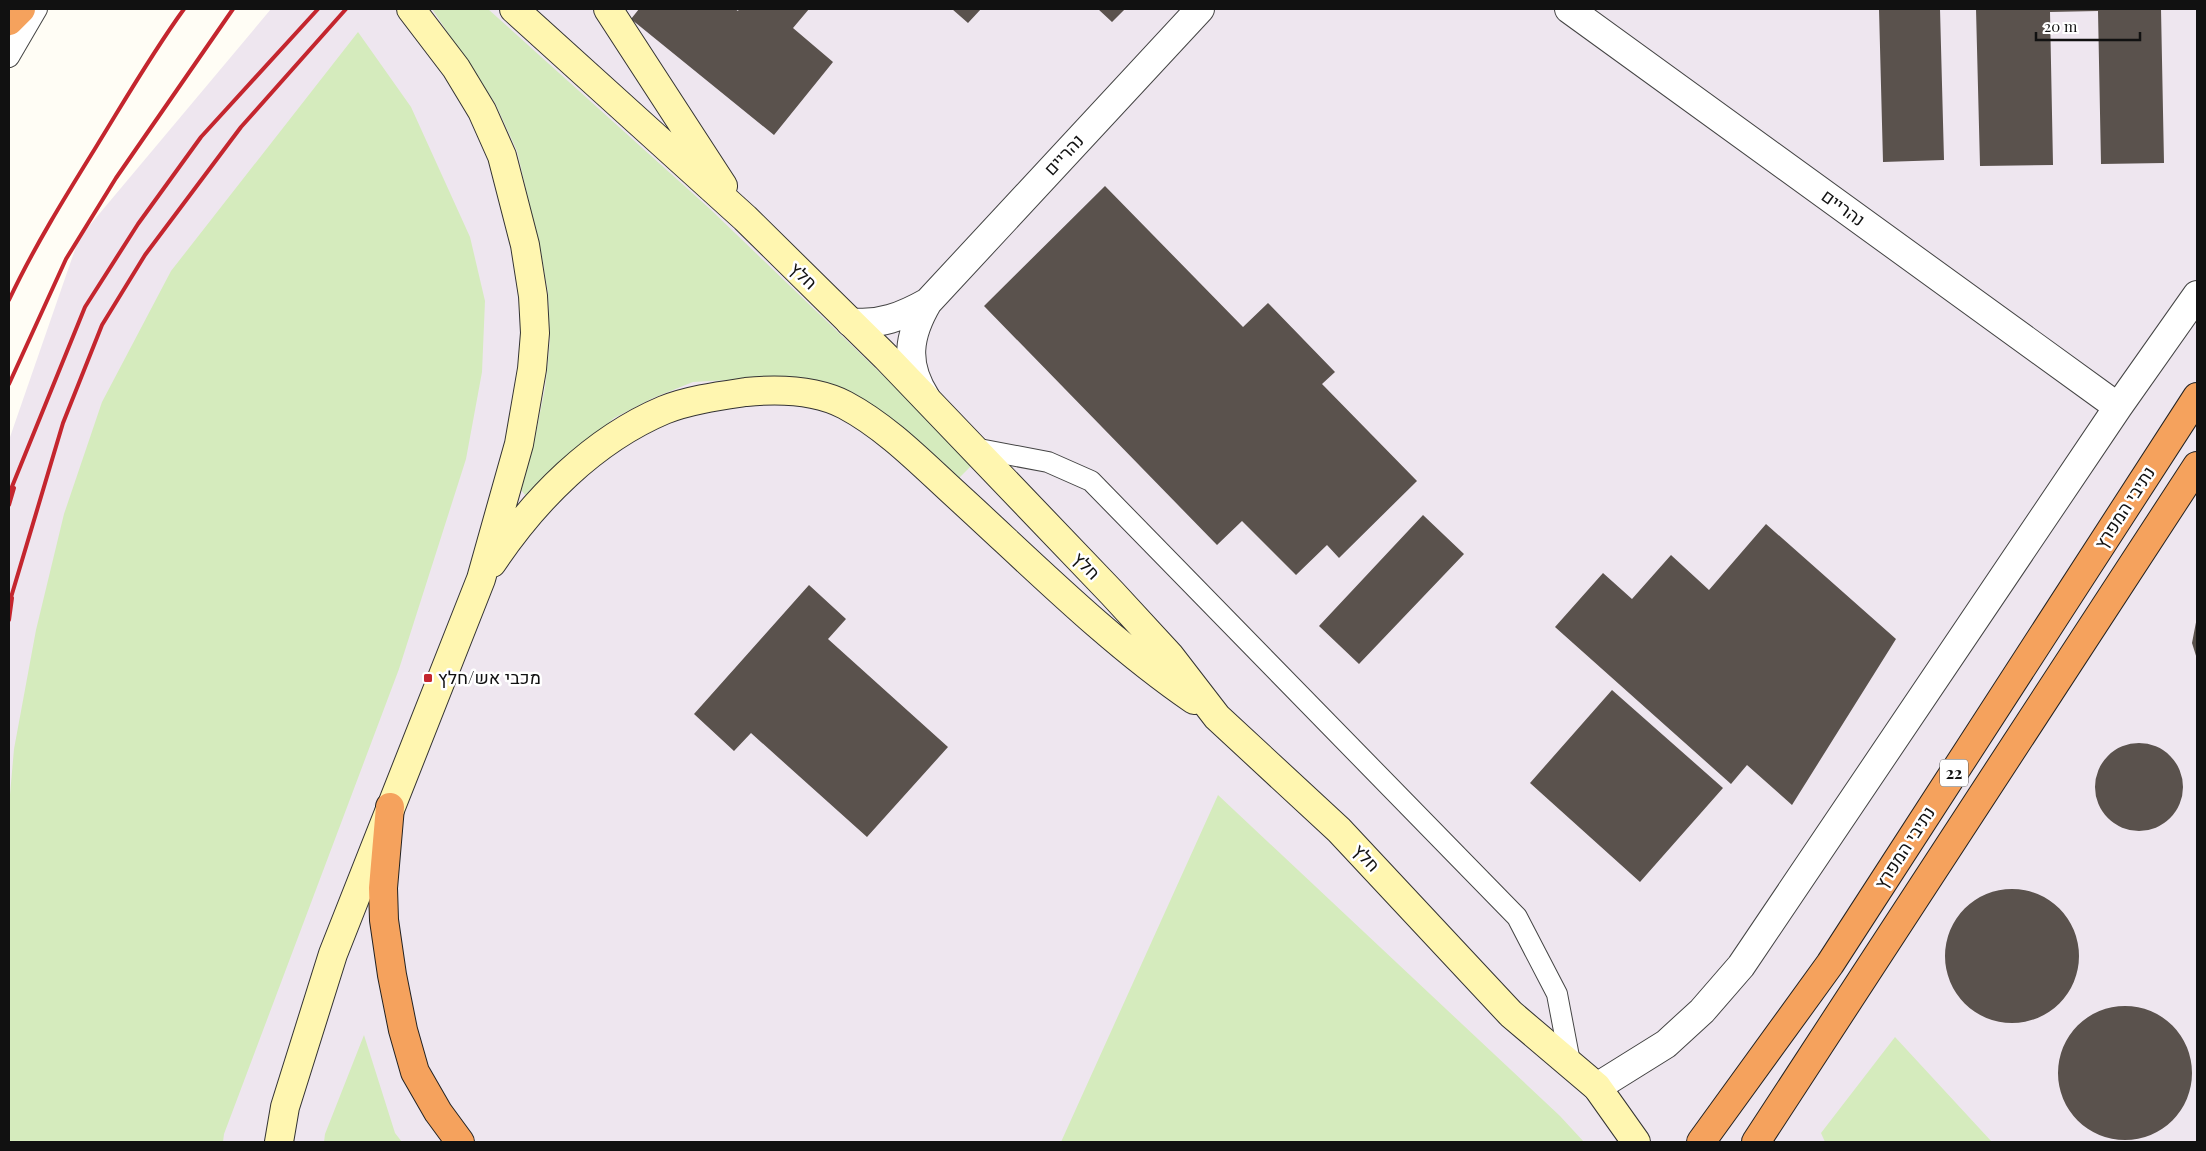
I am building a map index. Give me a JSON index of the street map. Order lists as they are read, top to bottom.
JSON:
{
  "streets": {
    "highway": ["נתיבי המפרץ", "22"],
    "street": ["נהריים", "חלץ"]
  },
  "places": {
    "transit": ["מכבי אש/חלץ"]
  },
  "scale_bar": "20 m"
}
